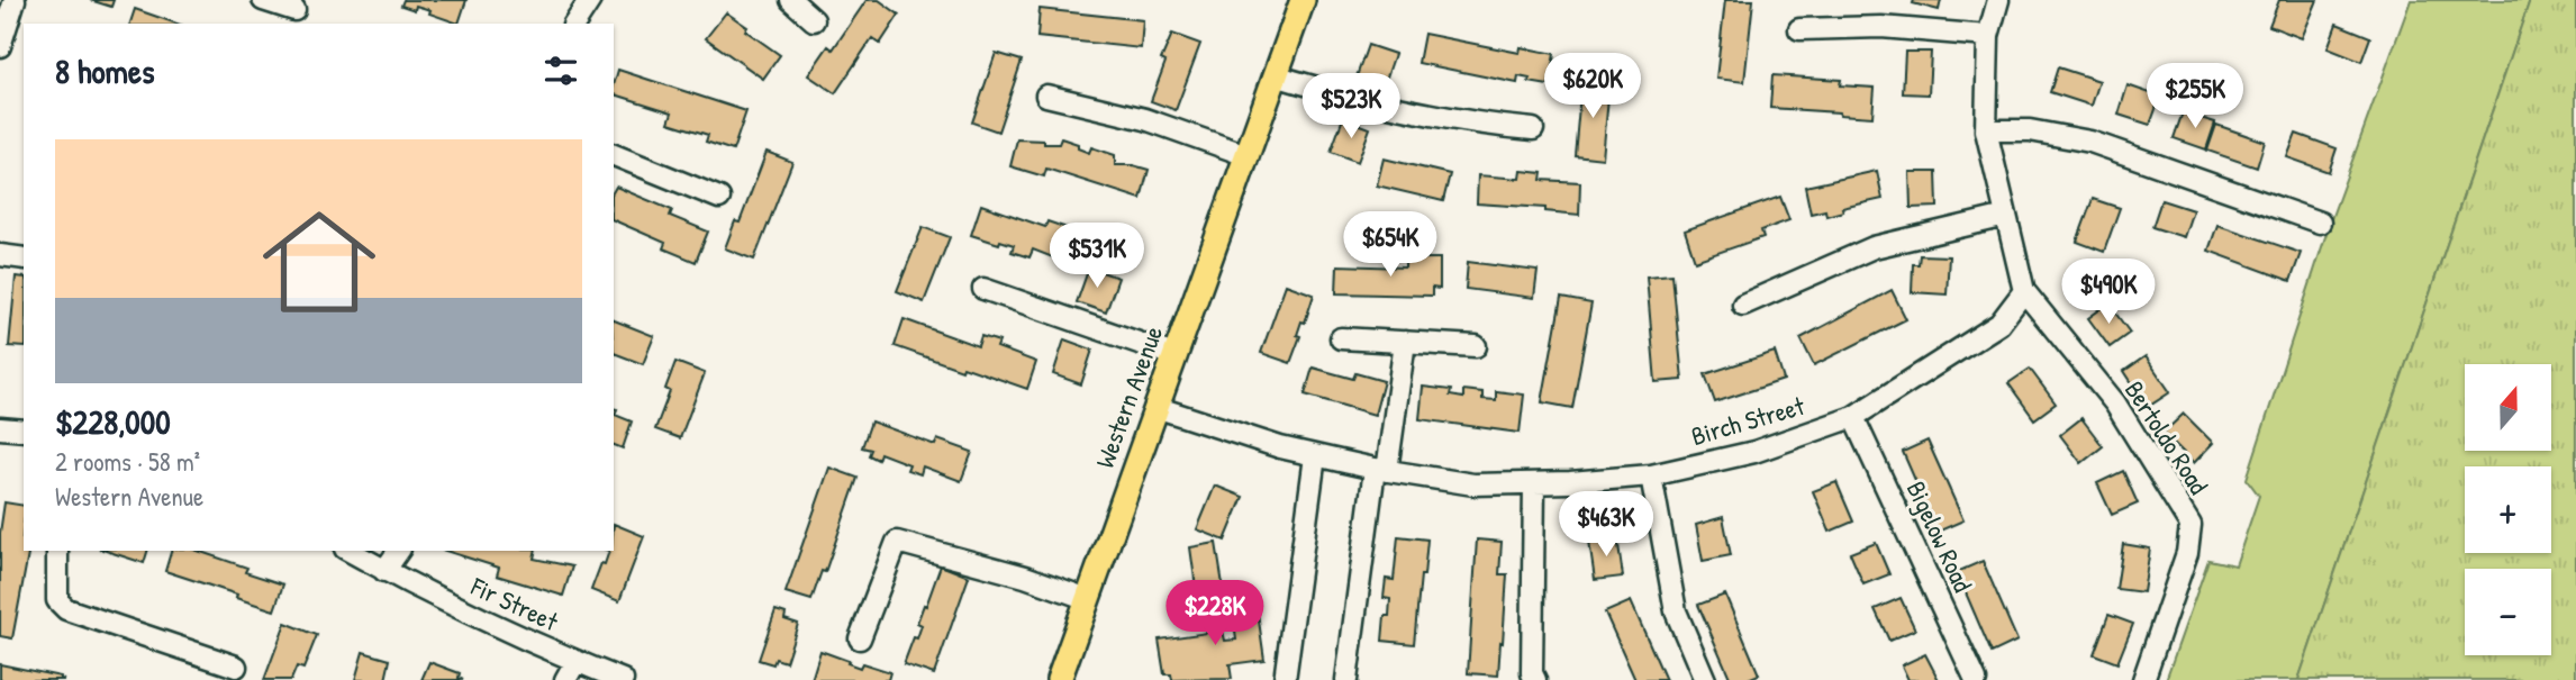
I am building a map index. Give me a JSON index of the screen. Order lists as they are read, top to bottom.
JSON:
{
  "streets": {
    "main road": ["Western Avenue"],
    "street": [
      "Birch Street",
      "Bertoldo Road",
      "Bigelow Road",
      "Fir Street"
    ]
  },
  "crossings": [
    ["Western Avenue", "Birch Street"],
    ["Birch Street", "Bertoldo Road"],
    ["Birch Street", "Bigelow Road"]
  ],
  "north": "top",
  "page": {
    "heading": "8 homes",
    "price": [
      "$620K",
      "$255K",
      "$523K",
      "$654K",
      "$531K",
      "$490K",
      "$463K",
      "$228K"
    ],
    "list": [
      {
        "name": "$228,000",
        "note": "2 rooms · 58 m² · Western Avenue"
      }
    ],
    "map_buttons": ["+", "−"]
  }
}
